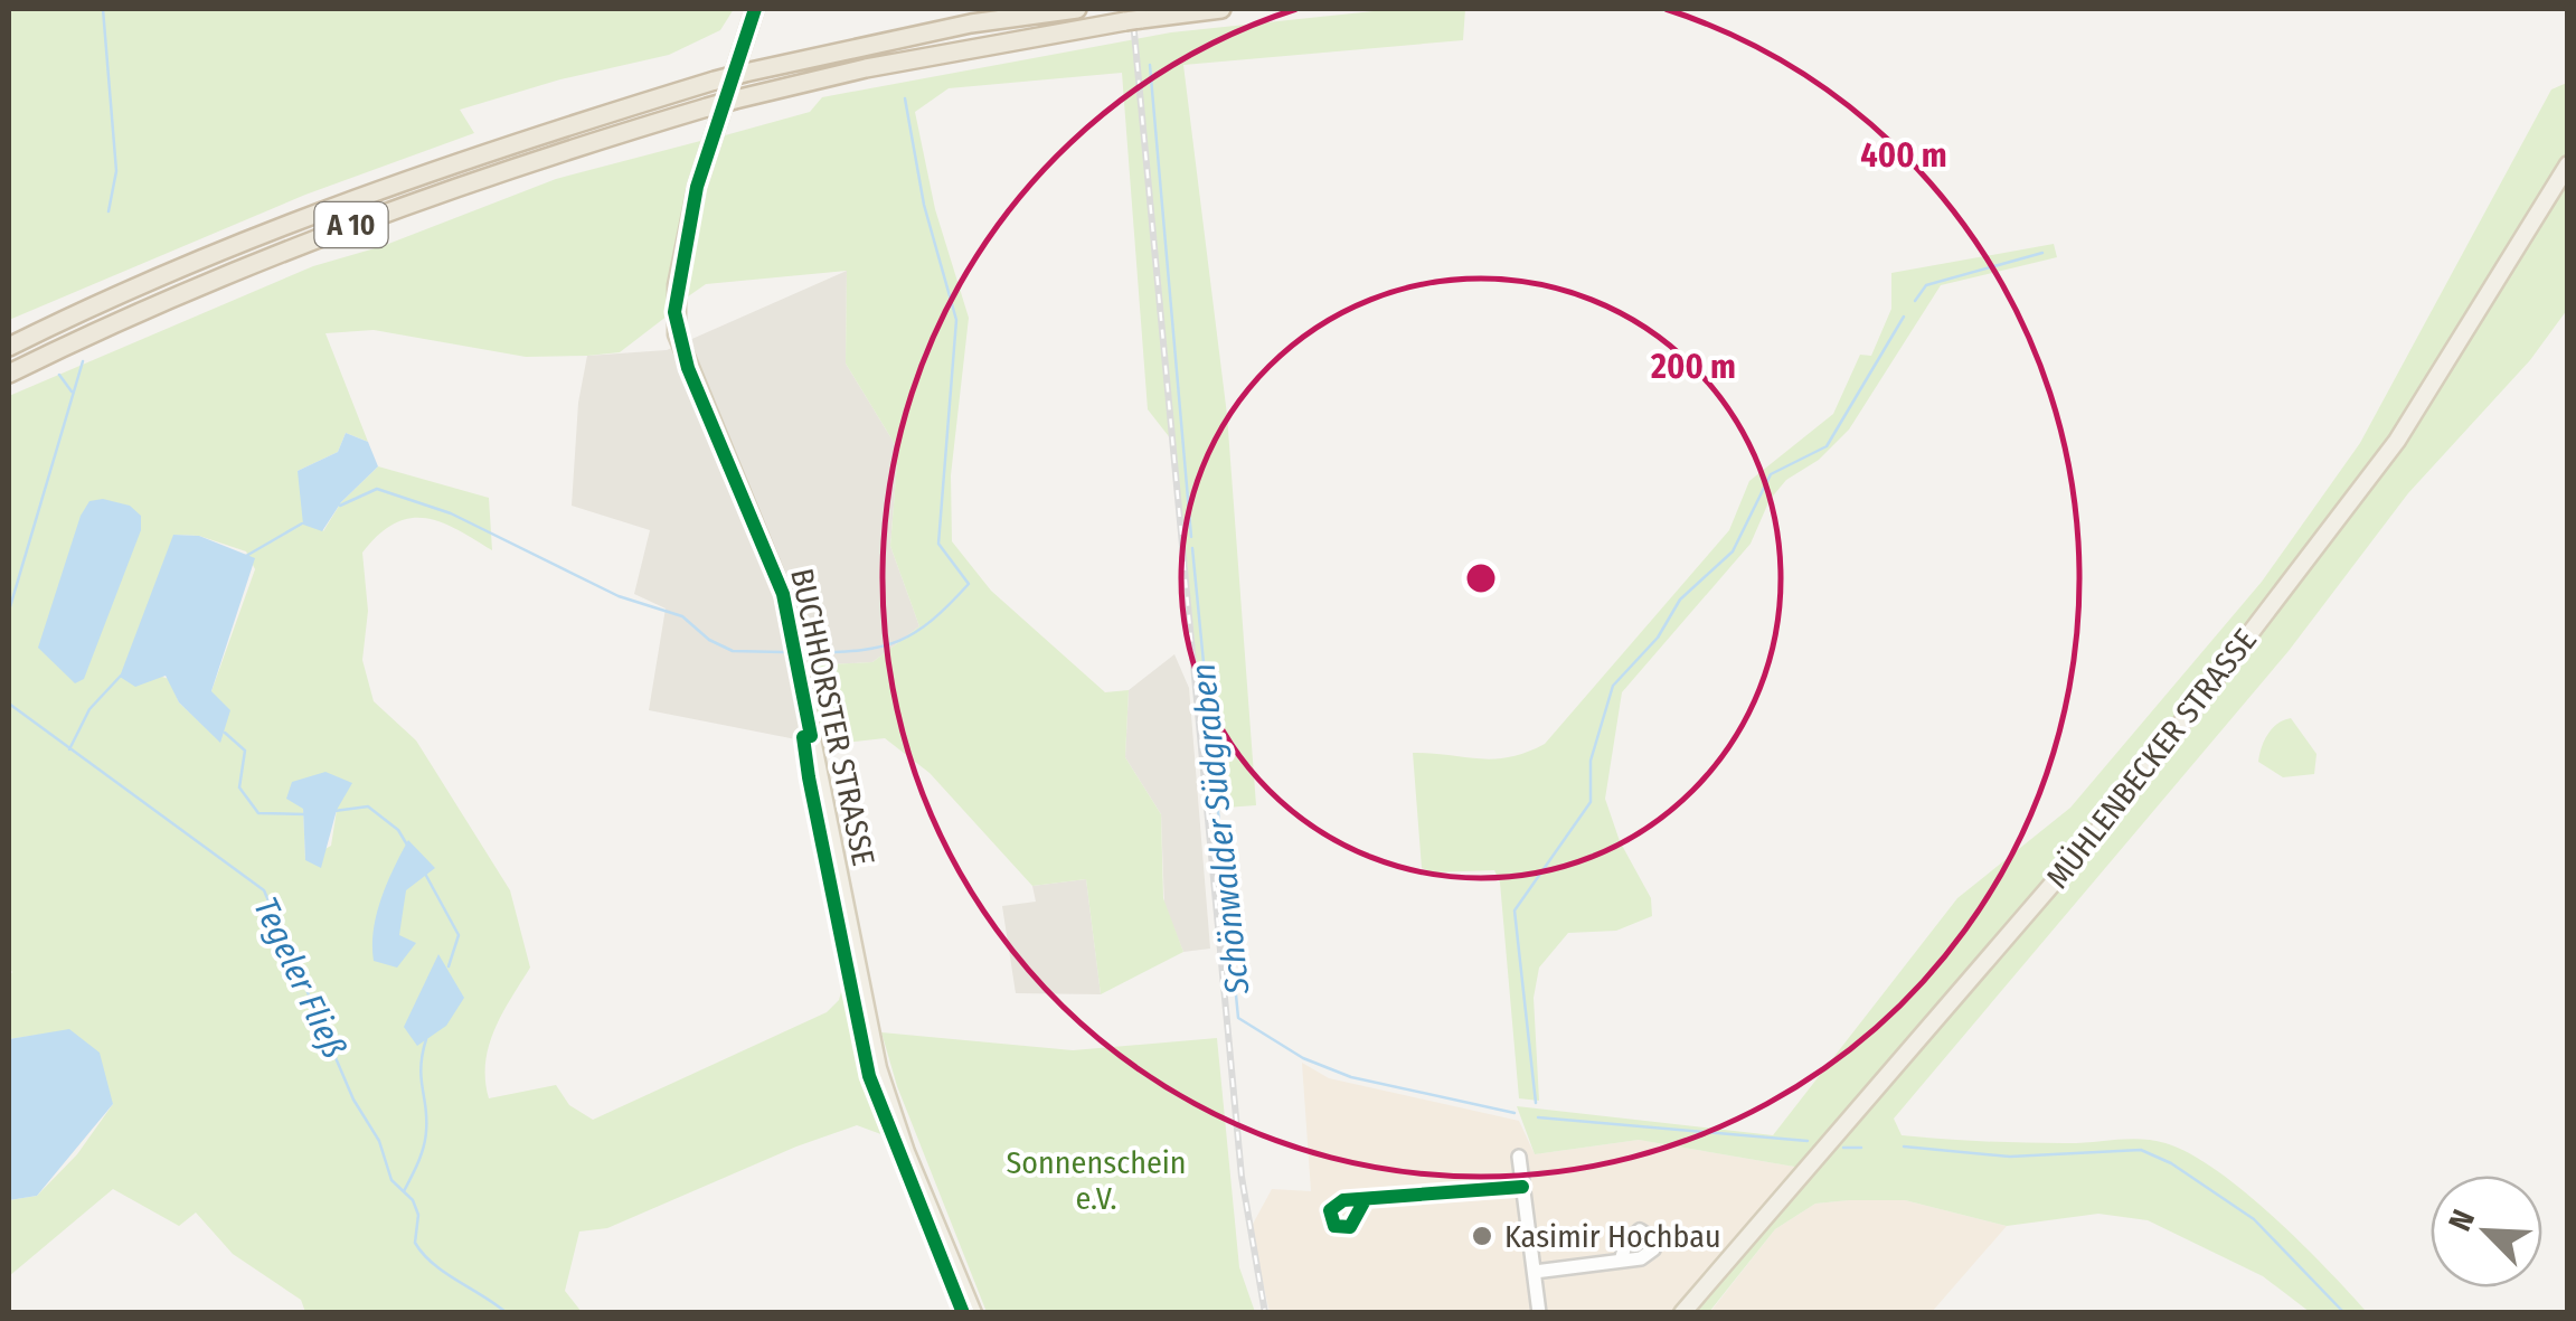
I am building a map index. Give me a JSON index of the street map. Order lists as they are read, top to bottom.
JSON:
{
  "streets": {
    "highway": ["A 10"],
    "main road": ["BUCHHORSTER STRASSE", "MÜHLENBECKER STRASSE"]
  },
  "water": ["Schönwalder Südgraben", "Tegeler Fließ"],
  "parks": ["Sonnenschein e.V."],
  "places": ["Kasimir Hochbau"],
  "north": "top left",
  "rings": ["400 m", "200 m"]
}
